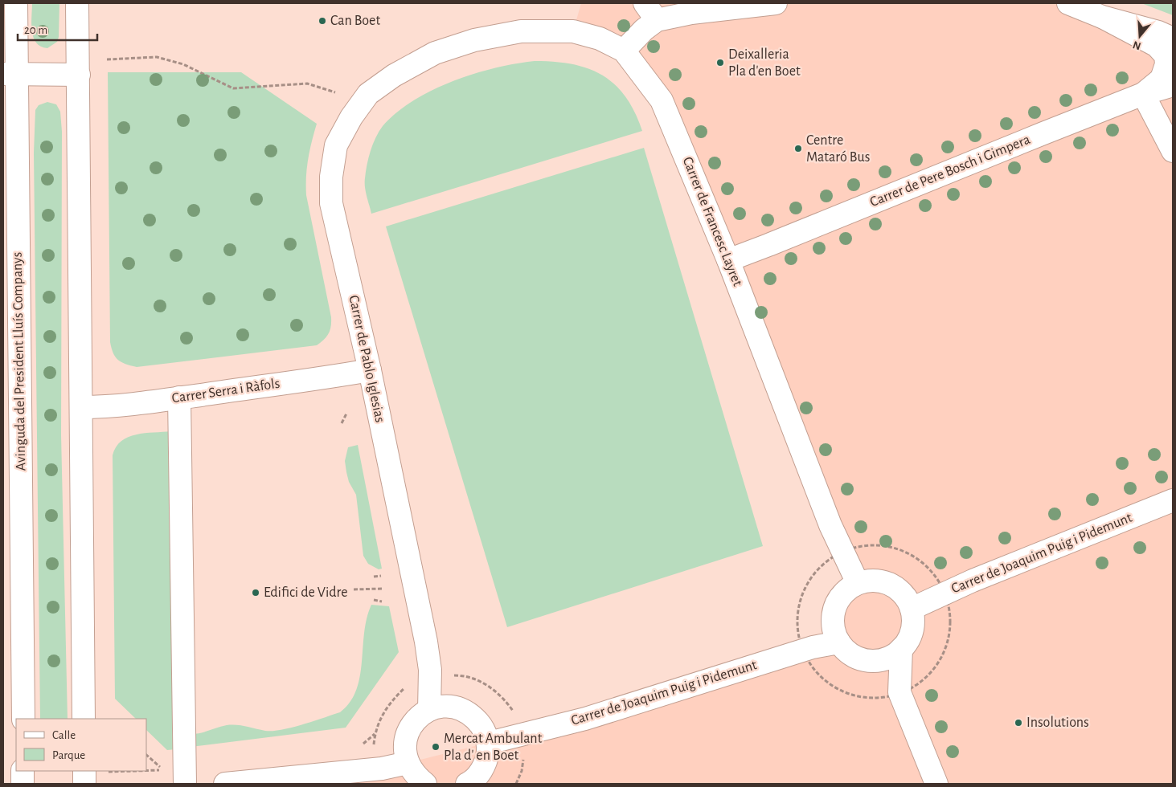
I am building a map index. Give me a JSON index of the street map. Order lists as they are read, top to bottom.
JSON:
{
  "streets": {
    "street": [
      "Carrer de Pere Bosch i Gimpera",
      "Carrer de Francesc Layret",
      "Carrer de Pablo Iglesias",
      "Avinguda del President Lluís Companys",
      "Carrer Serra i Ràfols",
      "Carrer de Joaquim Puig i Pidemunt"
    ]
  },
  "crossings": [
    ["Carrer de Pere Bosch i Gimpera", "Carrer de Francesc Layret"],
    ["Carrer de Francesc Layret", "Carrer de Pablo Iglesias"],
    ["Carrer de Francesc Layret", "Carrer de Joaquim Puig i Pidemunt"],
    ["Carrer de Pablo Iglesias", "Carrer Serra i Ràfols"]
  ],
  "places": [
    "Can Boet",
    "Deixalleria Pla d'en Boet",
    "Centre Mataró Bus",
    "Edifici de Vidre",
    "Insolutions",
    "Mercat Ambulant Pla d' en Boet"
  ],
  "legend": ["Calle", "Parque"],
  "scale_bar": "20 m",
  "north": "bottom"
}
